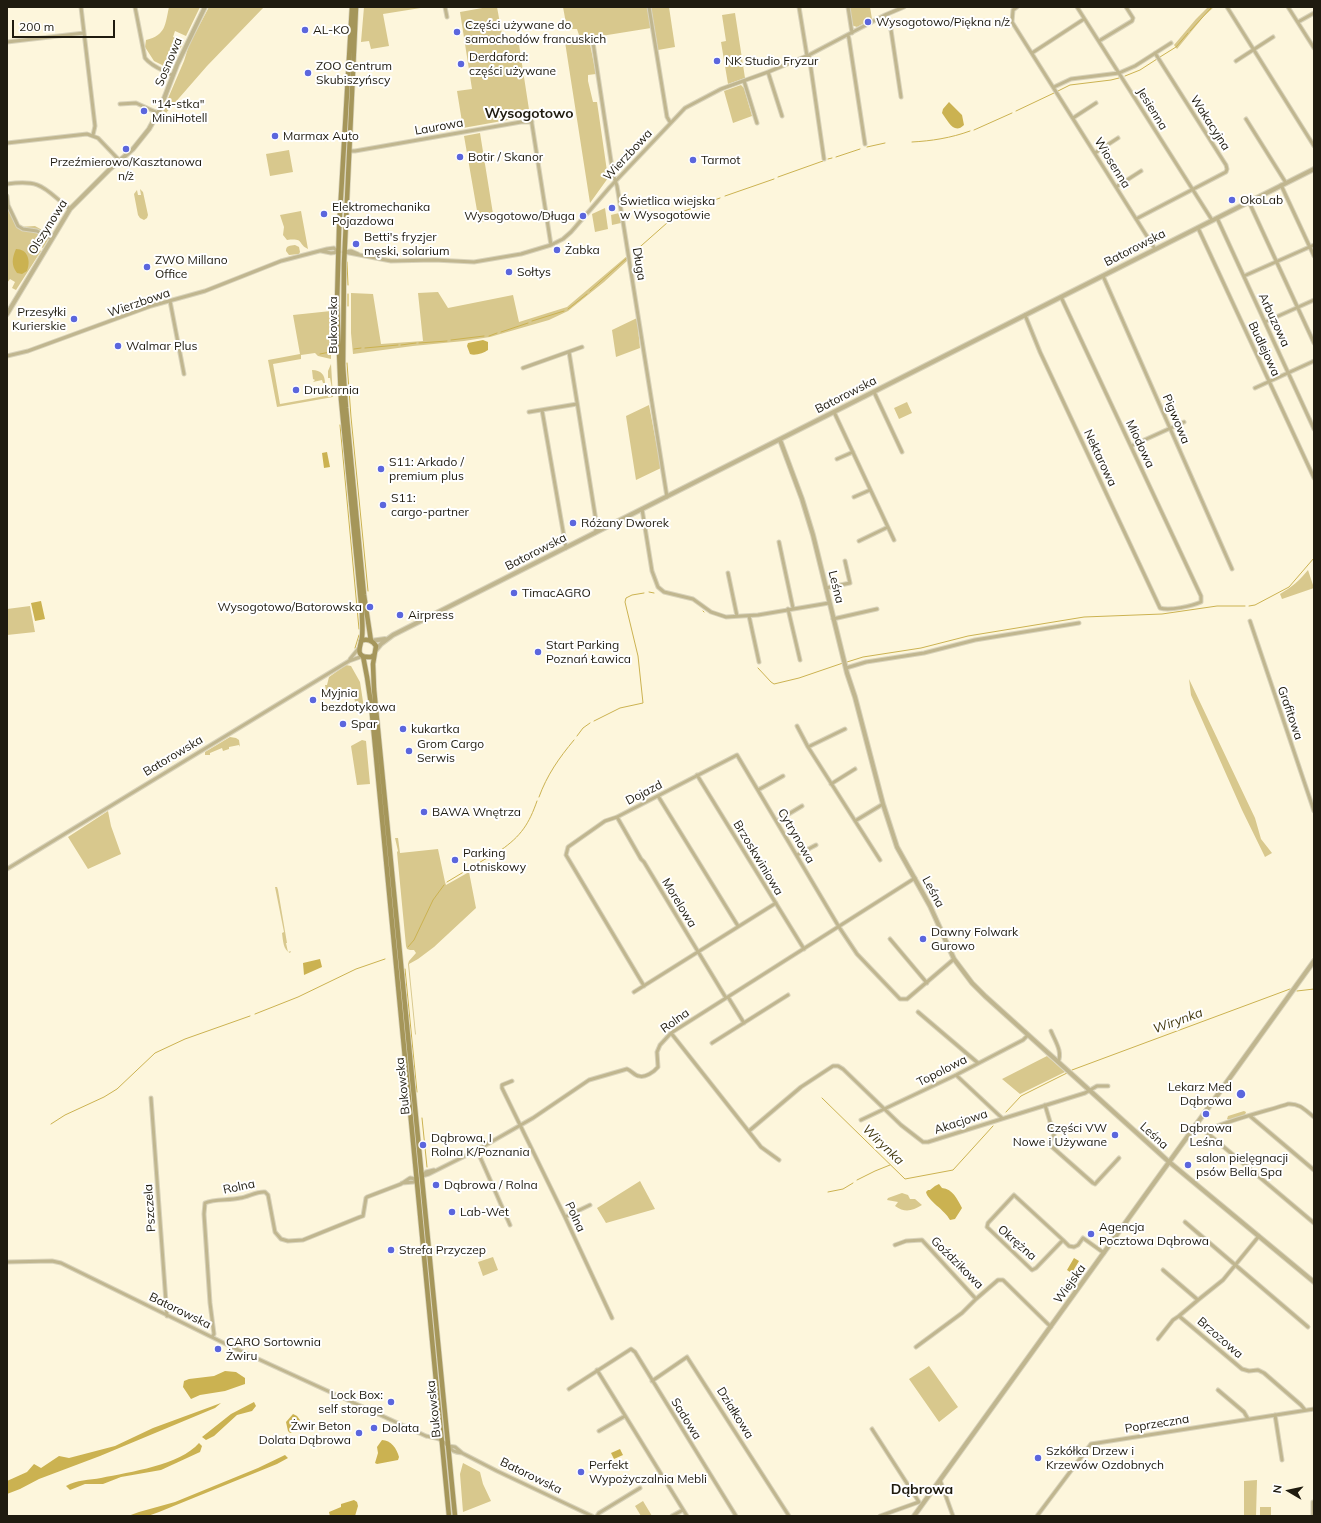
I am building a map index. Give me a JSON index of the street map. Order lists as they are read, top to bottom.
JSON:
{
  "streets": {
    "main road": ["Bukowska"],
    "street": [
      "Sosnowa",
      "Jesienna",
      "Wakacyjna",
      "Laurowa",
      "Wierzbowa",
      "Wiosenna",
      "Olszynowa",
      "Batorowska",
      "Długa",
      "Arbuzowa",
      "Budlejowa",
      "Pigwowa",
      "Miodowa",
      "Nektarowa",
      "Leśna",
      "Grafitowa",
      "Dojazd",
      "Cytrynowa",
      "Brzoskwiniowa",
      "Morelowa",
      "Rolna",
      "Topolowa",
      "Akacjowa",
      "Pszczela",
      "Polna",
      "Okrężna",
      "Goździkowa",
      "Wiejska",
      "Brzozowa",
      "Działkowa",
      "Sadowa",
      "Poprzeczna"
    ]
  },
  "crossings": [
    ["Sosnowa", "Olszynowa"],
    ["Jesienna", "Wakacyjna"],
    ["Jesienna", "Batorowska"],
    ["Laurowa", "Bukowska"],
    ["Wierzbowa", "Długa"],
    ["Wierzbowa", "Bukowska"],
    ["Wiosenna", "Batorowska"],
    ["Batorowska", "Długa"],
    ["Batorowska", "Arbuzowa"],
    ["Batorowska", "Bukowska"],
    ["Batorowska", "Budlejowa"],
    ["Batorowska", "Pigwowa"],
    ["Batorowska", "Miodowa"],
    ["Batorowska", "Nektarowa"],
    ["Batorowska", "Leśna"],
    ["Batorowska", "Rolna"],
    ["Batorowska", "Pszczela"],
    ["Bukowska", "Rolna"],
    ["Miodowa", "Nektarowa"],
    ["Leśna", "Cytrynowa"],
    ["Leśna", "Rolna"],
    ["Leśna", "Topolowa"],
    ["Leśna", "Akacjowa"],
    ["Leśna", "Wiejska"],
    ["Dojazd", "Cytrynowa"],
    ["Dojazd", "Brzoskwiniowa"],
    ["Dojazd", "Morelowa"],
    ["Cytrynowa", "Rolna"],
    ["Brzoskwiniowa", "Rolna"],
    ["Morelowa", "Rolna"],
    ["Rolna", "Polna"],
    ["Topolowa", "Akacjowa"],
    ["Goździkowa", "Wiejska"],
    ["Brzozowa", "Poprzeczna"],
    ["Działkowa", "Sadowa"]
  ],
  "districts": ["Wysogotowo", "Dąbrowa"],
  "water": ["Wirynka"],
  "places": [
    "Wysogotowo/Piękna n/ż",
    "AL-KO",
    "Części używane do samochodów francuskich",
    "NK Studio Fryzur",
    "Derdaford: części używane",
    "ZOO Centrum Skubiszyńscy",
    "\"14-stka\" MiniHotell",
    "Marmax Auto",
    "Przeźmierowo/Kasztanowa n/ż",
    "Botir / Skanor",
    "Tarmot",
    "OkoLab",
    "Świetlica wiejska w Wysogotowie",
    "Elektromechanika Pojazdowa",
    "Wysogotowo/Długa",
    "Betti's fryzjer męski, solarium",
    "Żabka",
    "ZWO Millano Office",
    "Sołtys",
    "Przesyłki Kurierskie",
    "Walmar Plus",
    "Drukarnia",
    "S11: Arkado / premium plus",
    "S11: cargo-partner",
    "Różany Dworek",
    "TimacAGRO",
    "Wysogotowo/Batorowska",
    "Airpress",
    "Start Parking Poznań Ławica",
    "Myjnia bezdotykowa",
    "Spar",
    "kukartka",
    "Grom Cargo Serwis",
    "BAWA Wnętrza",
    "Parking Lotniskowy",
    "Dawny Folwark Gurowo",
    "Lekarz Med Dąbrowa",
    "Dąbrowa Leśna",
    "Części VW Nowe i Używane",
    "Dąbrowa, I Rolna K/Poznania",
    "salon pielęgnacji psów Bella Spa",
    "Dąbrowa / Rolna",
    "Lab-Wet",
    "Agencja Pocztowa Dąbrowa",
    "Strefa Przyczep",
    "CARO Sortownia Żwiru",
    "Lock Box: self storage",
    "Dolata",
    "Żwir Beton Dolata Dąbrowa",
    "Szkółka Drzew i Krzewów Ozdobnych",
    "Perfekt Wypożyczalnia Mebli"
  ],
  "scale_bar": "200 m",
  "north": "left"
}
